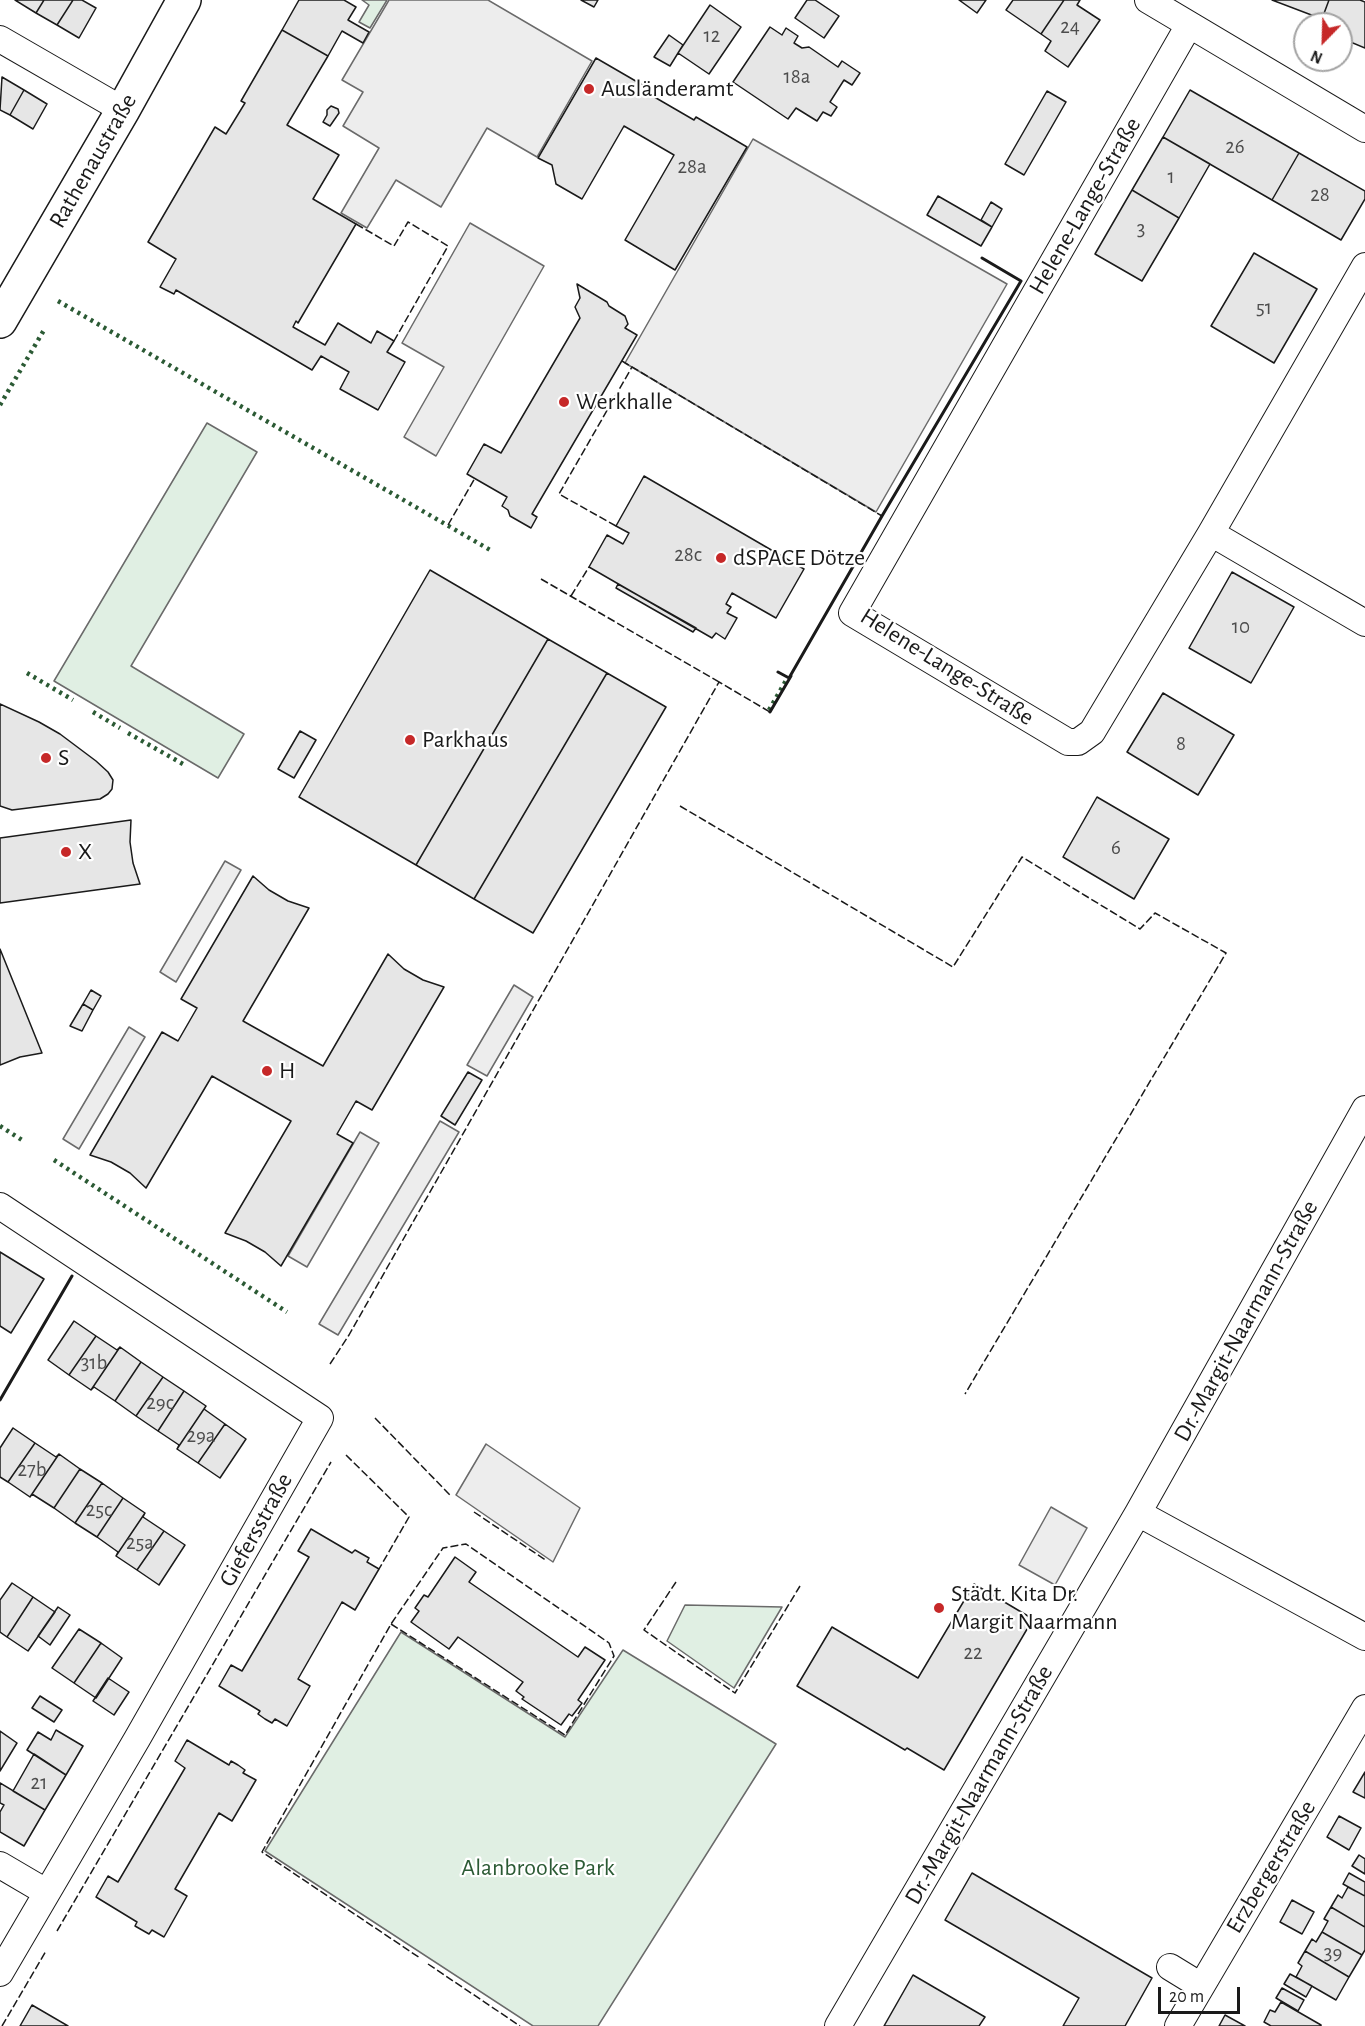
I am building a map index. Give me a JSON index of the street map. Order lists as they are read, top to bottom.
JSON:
{
  "streets": {
    "street": [
      "Rathenaustraße",
      "Helene-Lange-Straße",
      "Dr.-Margit-Naarmann-Straße",
      "Giefersstraße",
      "Erzbergerstraße"
    ]
  },
  "parks": ["Alanbrooke Park"],
  "places": [
    "Ausländeramt",
    "Werkhalle",
    "dSPACE Dötze",
    "Parkhaus",
    "S",
    "X",
    "H",
    "Städt. Kita Dr. Margit Naarmann"
  ],
  "house_numbers": [
    "24",
    "12",
    "18a",
    "26",
    "28a",
    "1",
    "28",
    "3",
    "51",
    "28c",
    "10",
    "8",
    "6",
    "31b",
    "29c",
    "29a",
    "27b",
    "25c",
    "25a",
    "22",
    "21",
    "39"
  ],
  "scale_bar": "20 m",
  "north": "bottom left"
}
